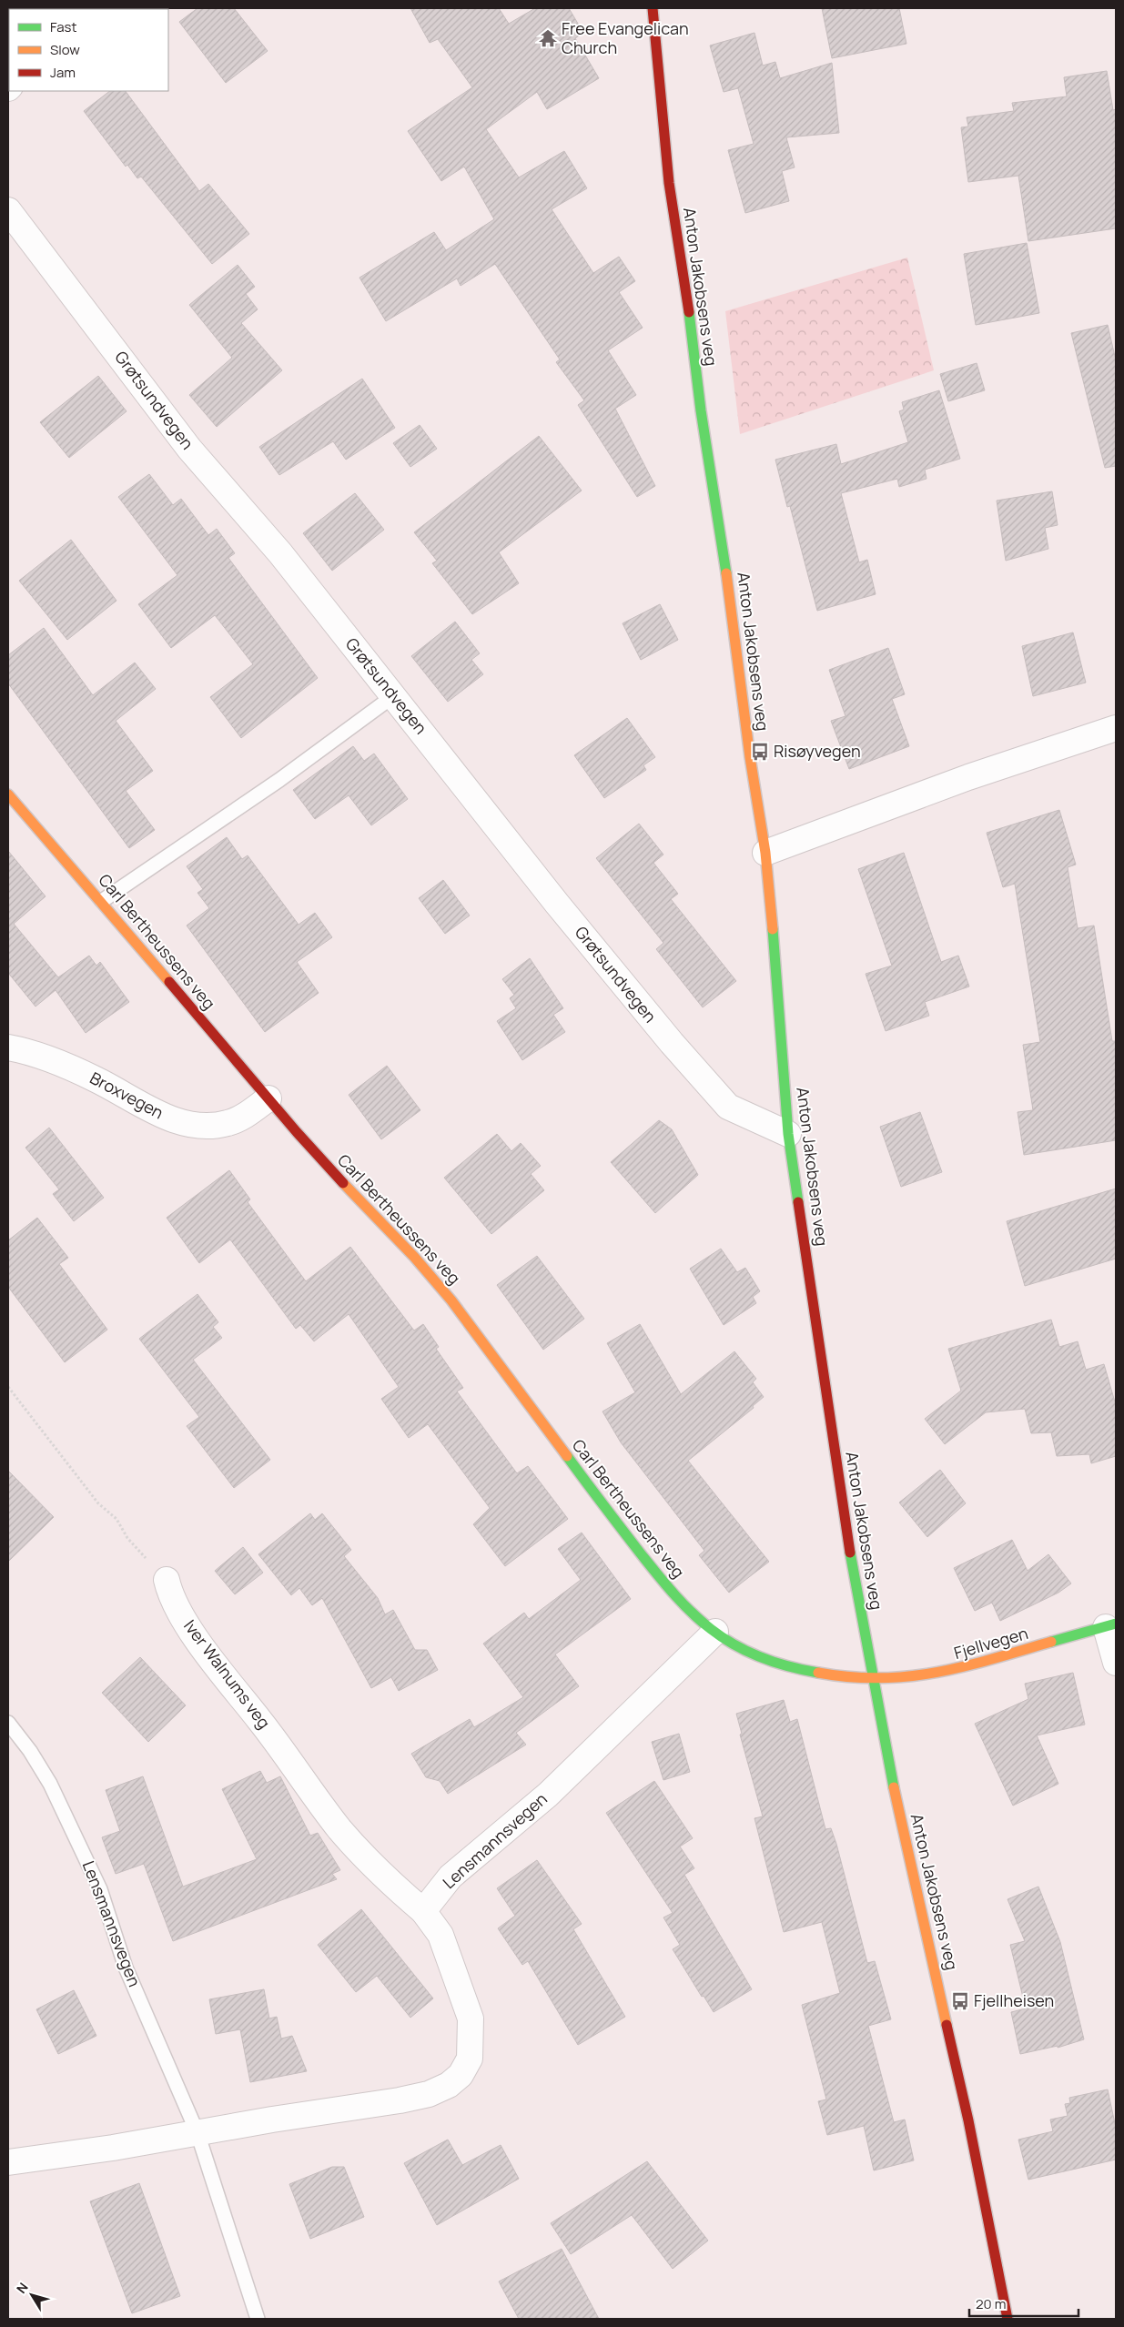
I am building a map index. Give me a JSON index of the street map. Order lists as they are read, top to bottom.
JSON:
{
  "streets": {
    "street": [
      "Anton Jakobsens veg",
      "Grøtsundvegen",
      "Carl Bertheussens veg",
      "Broxvegen",
      "Fjellvegen",
      "Iver Walnums veg",
      "Lensmannsvegen"
    ]
  },
  "crossings": [
    ["Anton Jakobsens veg", "Grøtsundvegen"],
    ["Anton Jakobsens veg", "Carl Bertheussens veg"],
    ["Anton Jakobsens veg", "Fjellvegen"],
    ["Carl Bertheussens veg", "Broxvegen"],
    ["Carl Bertheussens veg", "Fjellvegen"],
    ["Carl Bertheussens veg", "Lensmannsvegen"],
    ["Iver Walnums veg", "Lensmannsvegen"]
  ],
  "places": {
    "temple": ["Free Evangelican Church"],
    "bus stop": ["Risøyvegen", "Fjellheisen"]
  },
  "legend": ["Fast", "Slow", "Jam"],
  "scale_bar": "20 m",
  "north": "top left"
}
